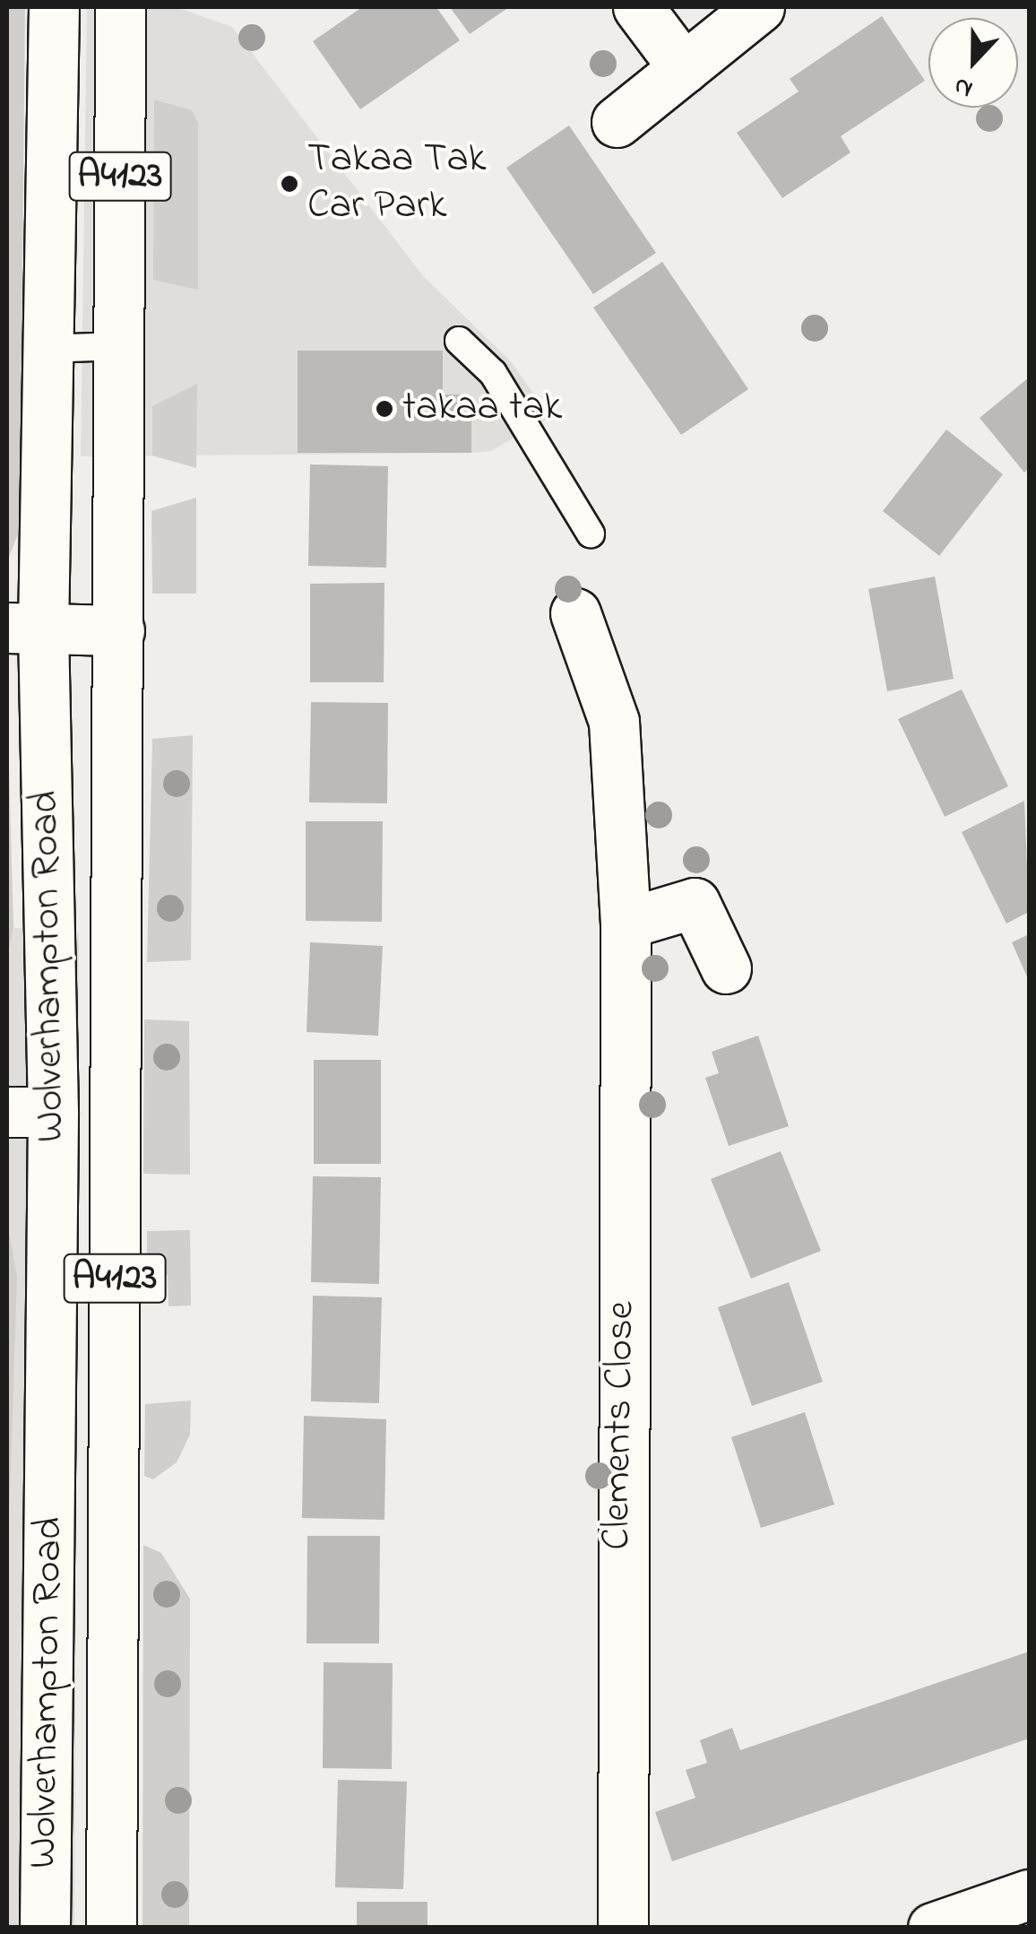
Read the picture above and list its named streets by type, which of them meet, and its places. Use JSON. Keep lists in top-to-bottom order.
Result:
{
  "streets": {
    "main road": ["A4123", "Wolverhampton Road", "Clements Close"]
  },
  "places": ["Takaa Tak Car Park", "takaa tak"],
  "north": "bottom"
}
